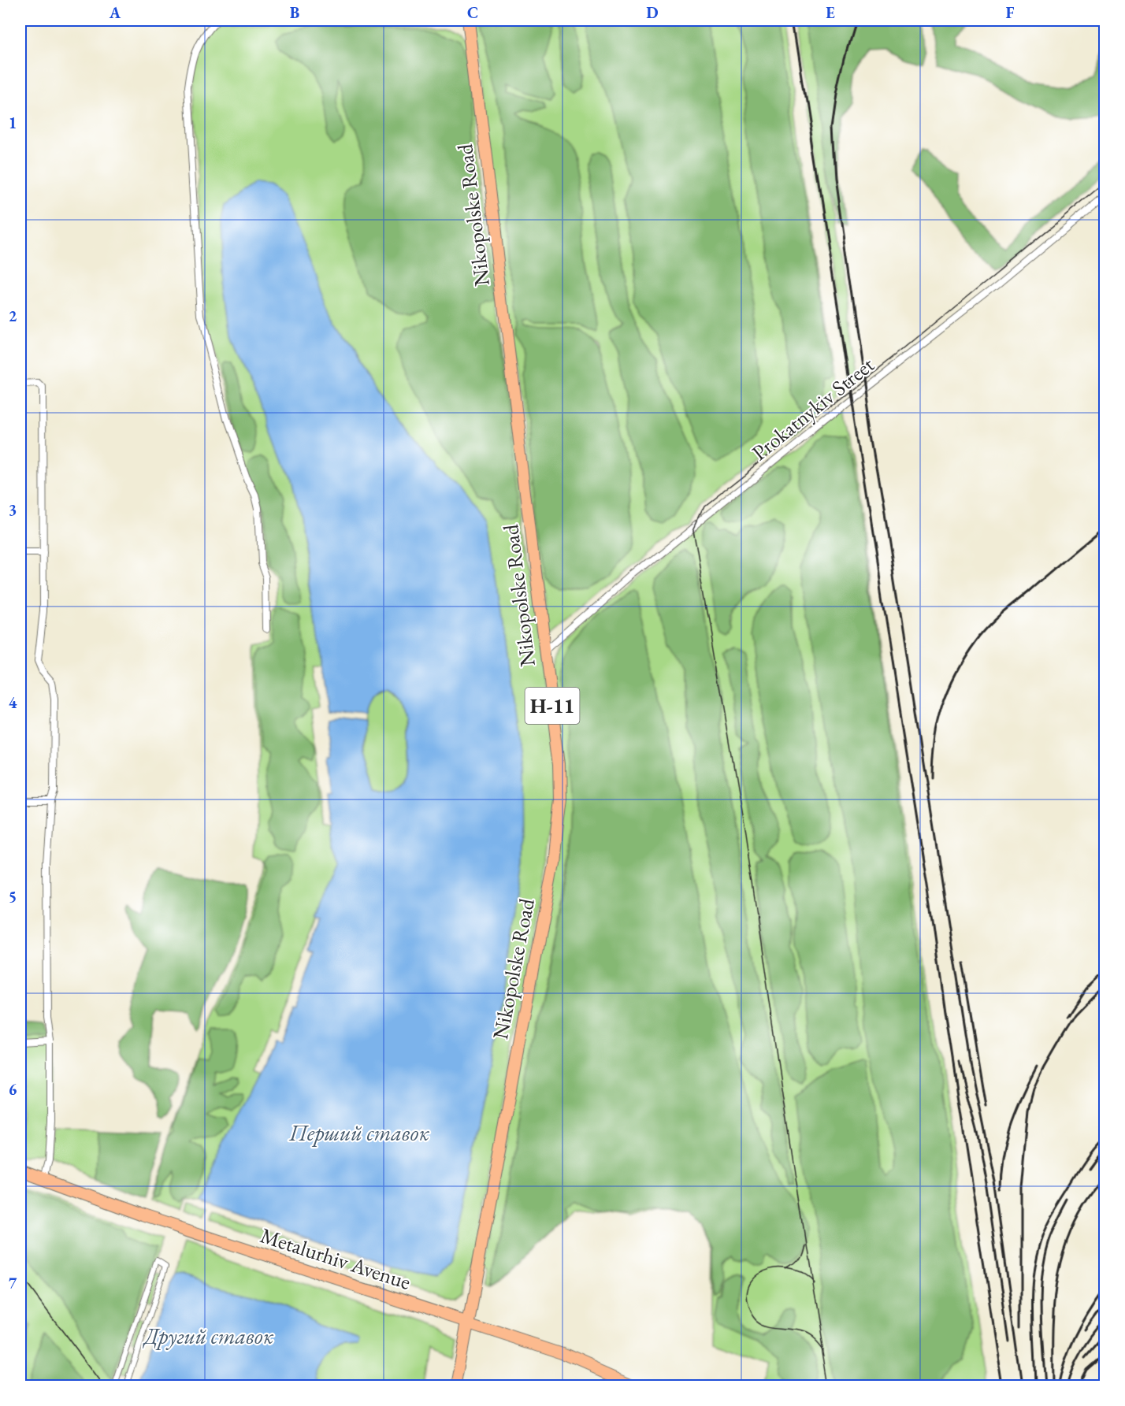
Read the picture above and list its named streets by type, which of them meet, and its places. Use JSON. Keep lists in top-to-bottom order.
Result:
{
  "streets": {
    "main road": ["Nikopolske Road", "Н-11", "Metalurhiv Avenue"],
    "street": ["Prokatnykiv Street"]
  },
  "crossings": [
    ["Nikopolske Road", "Prokatnykiv Street"],
    ["Nikopolske Road", "Metalurhiv Avenue"]
  ],
  "water": ["Перший ставок", "Другий ставок"],
  "grid": {
    "columns": [
      "A",
      "B",
      "C",
      "D",
      "E",
      "F"
    ],
    "rows": [
      "1",
      "2",
      "3",
      "4",
      "5",
      "6",
      "7"
    ]
  }
}
